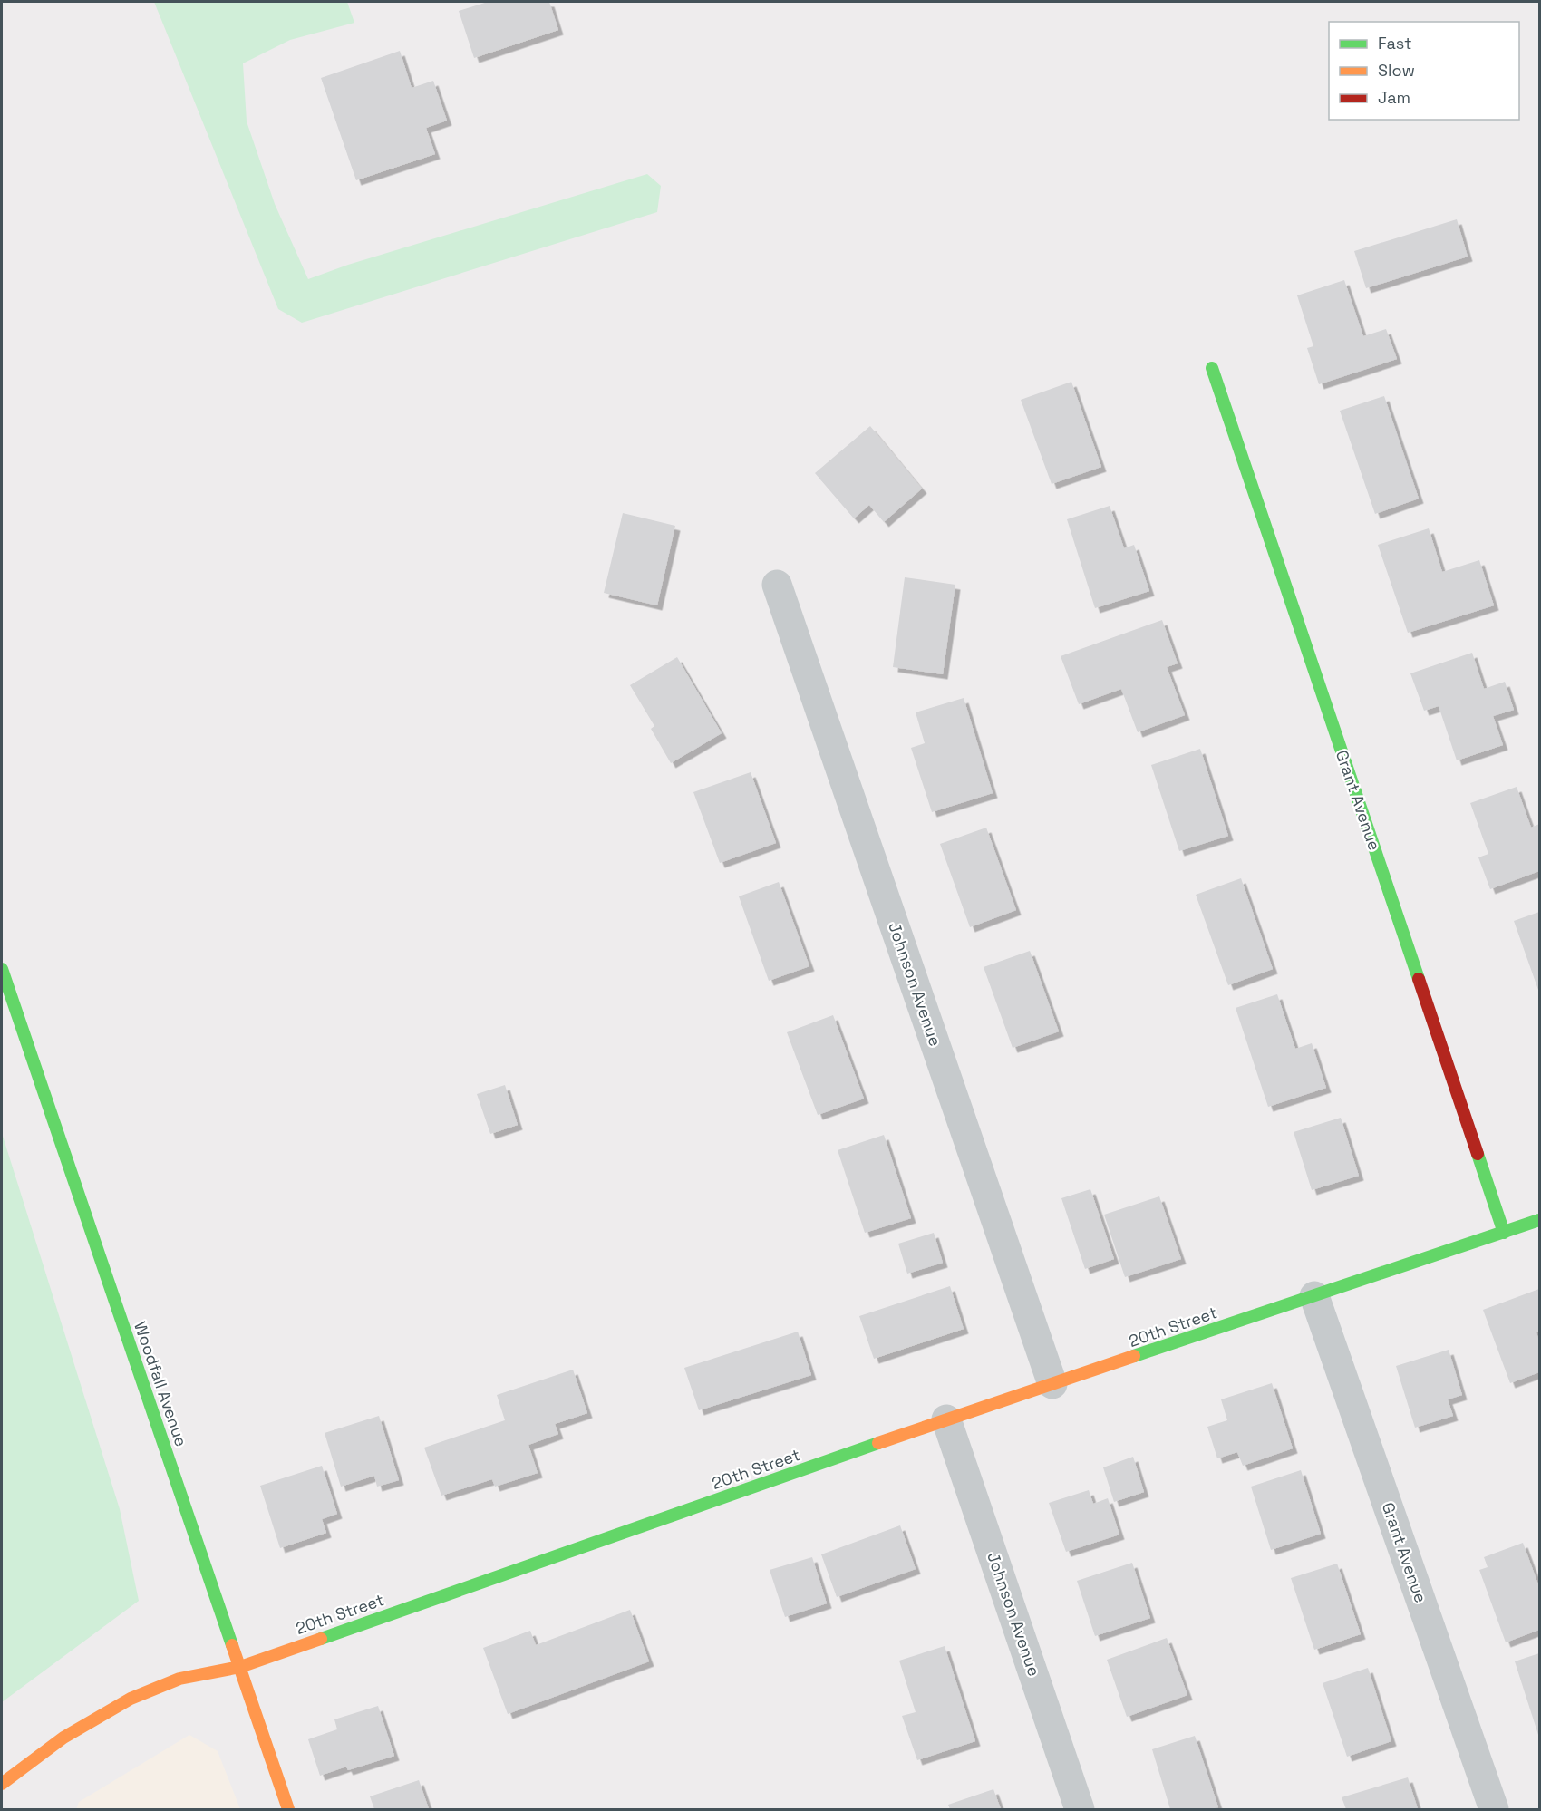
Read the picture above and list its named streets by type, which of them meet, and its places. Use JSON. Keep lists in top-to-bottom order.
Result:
{
  "streets": {
    "street": [
      "Grant Avenue",
      "Johnson Avenue",
      "20th Street",
      "Woodfall Avenue"
    ]
  },
  "crossings": [
    ["Grant Avenue", "20th Street"],
    ["Johnson Avenue", "20th Street"],
    ["20th Street", "Woodfall Avenue"]
  ],
  "legend": ["Fast", "Slow", "Jam"]
}
